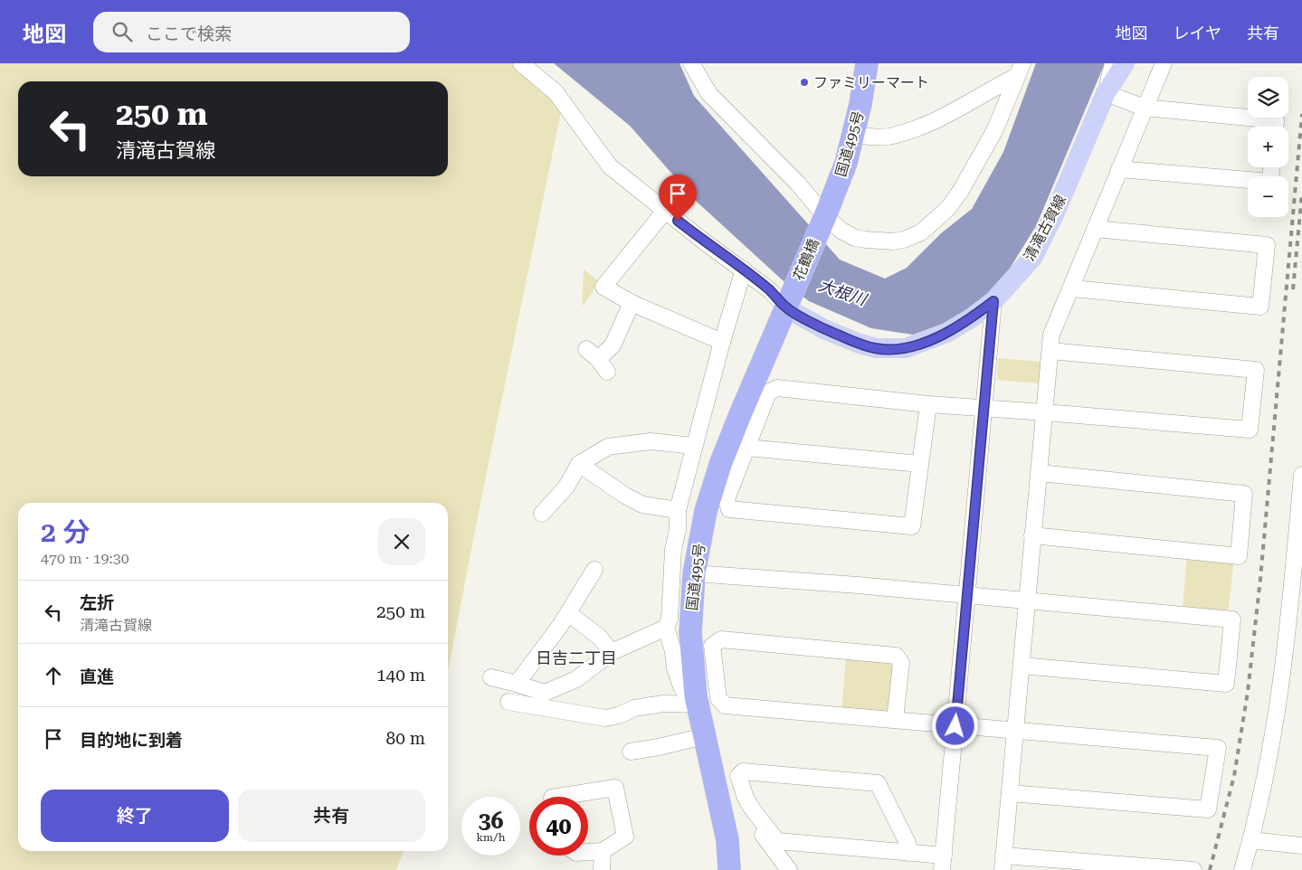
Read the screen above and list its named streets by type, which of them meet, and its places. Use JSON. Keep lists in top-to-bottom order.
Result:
{
  "streets": {
    "highway": ["国道495号", "花鶴橋"],
    "main road": ["清滝古賀線"]
  },
  "crossings": [
    ["国道495号", "清滝古賀線"],
    ["国道495号", "花鶴橋"],
    ["清滝古賀線", "花鶴橋"]
  ],
  "districts": ["日吉二丁目"],
  "water": ["大根川"],
  "places": ["ファミリーマート"],
  "page": {
    "header": "地図",
    "search": "ここで検索",
    "nav": ["地図", "レイヤ", "共有"],
    "map_buttons": ["+", "−"],
    "turn": ["250 m", "清滝古賀線"],
    "heading": ["2 分", "470 m · 19:30"],
    "list": [
      {
        "name": "左折",
        "note": "清滝古賀線",
        "value": "250 m"
      },
      {
        "name": "直進",
        "value": "140 m"
      },
      {
        "name": "目的地に到着",
        "value": "80 m"
      }
    ],
    "buttons": ["終了", "共有"],
    "speed": "36 km/h",
    "limit": "40"
  }
}
